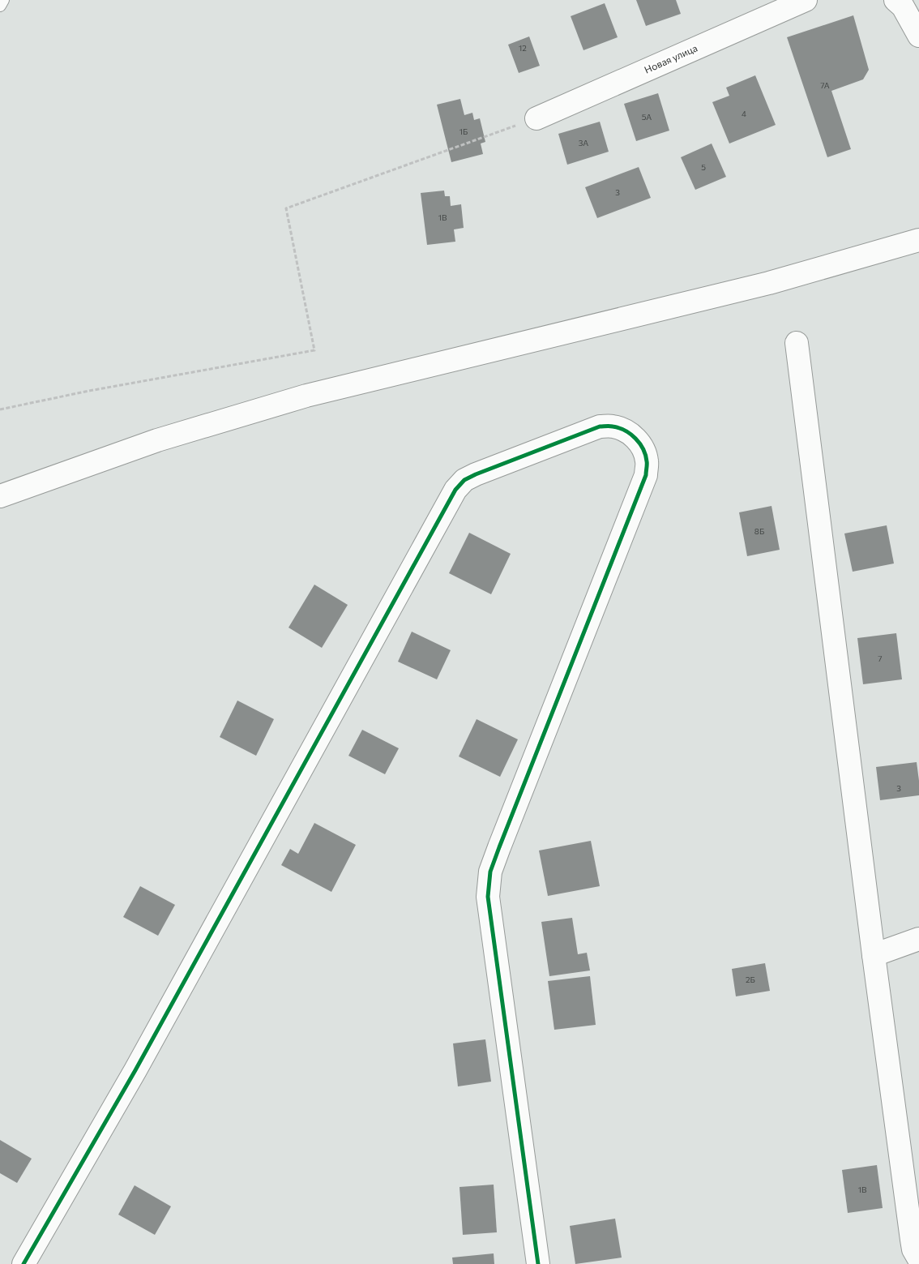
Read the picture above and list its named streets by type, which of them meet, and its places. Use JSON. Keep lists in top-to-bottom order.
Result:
{
  "streets": {
    "street": ["Новая улица"]
  },
  "house_numbers": [
    "12",
    "7А",
    "4",
    "5А",
    "1Б",
    "3А",
    "5",
    "3",
    "1В",
    "8Б",
    "7",
    "3",
    "2Б",
    "1В"
  ]
}
